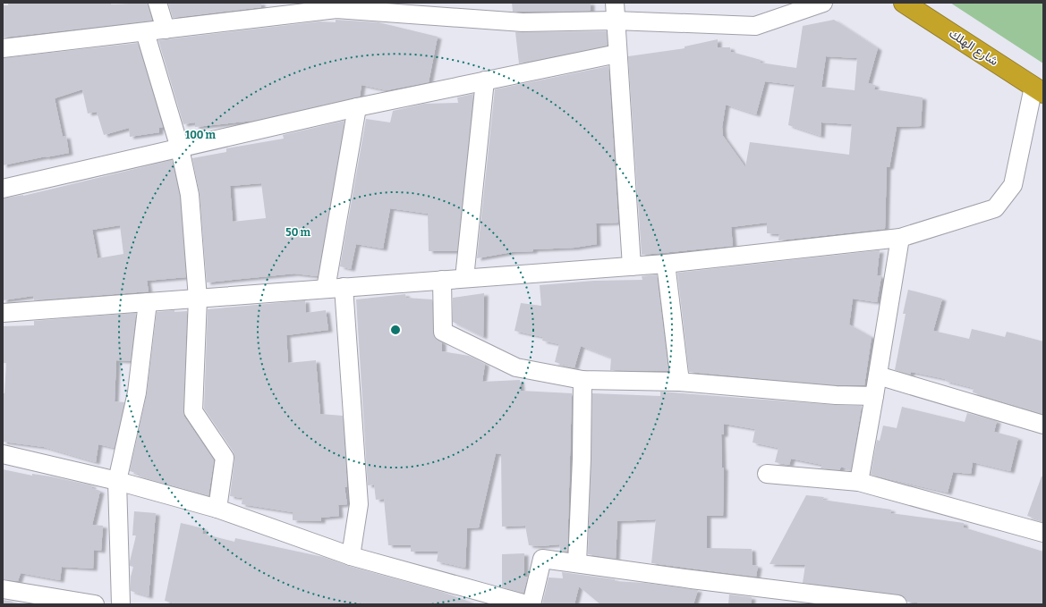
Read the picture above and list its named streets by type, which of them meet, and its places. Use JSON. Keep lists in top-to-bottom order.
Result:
{
  "streets": {
    "highway": ["شارع الهلك"]
  },
  "rings": ["100 m", "50 m"]
}
